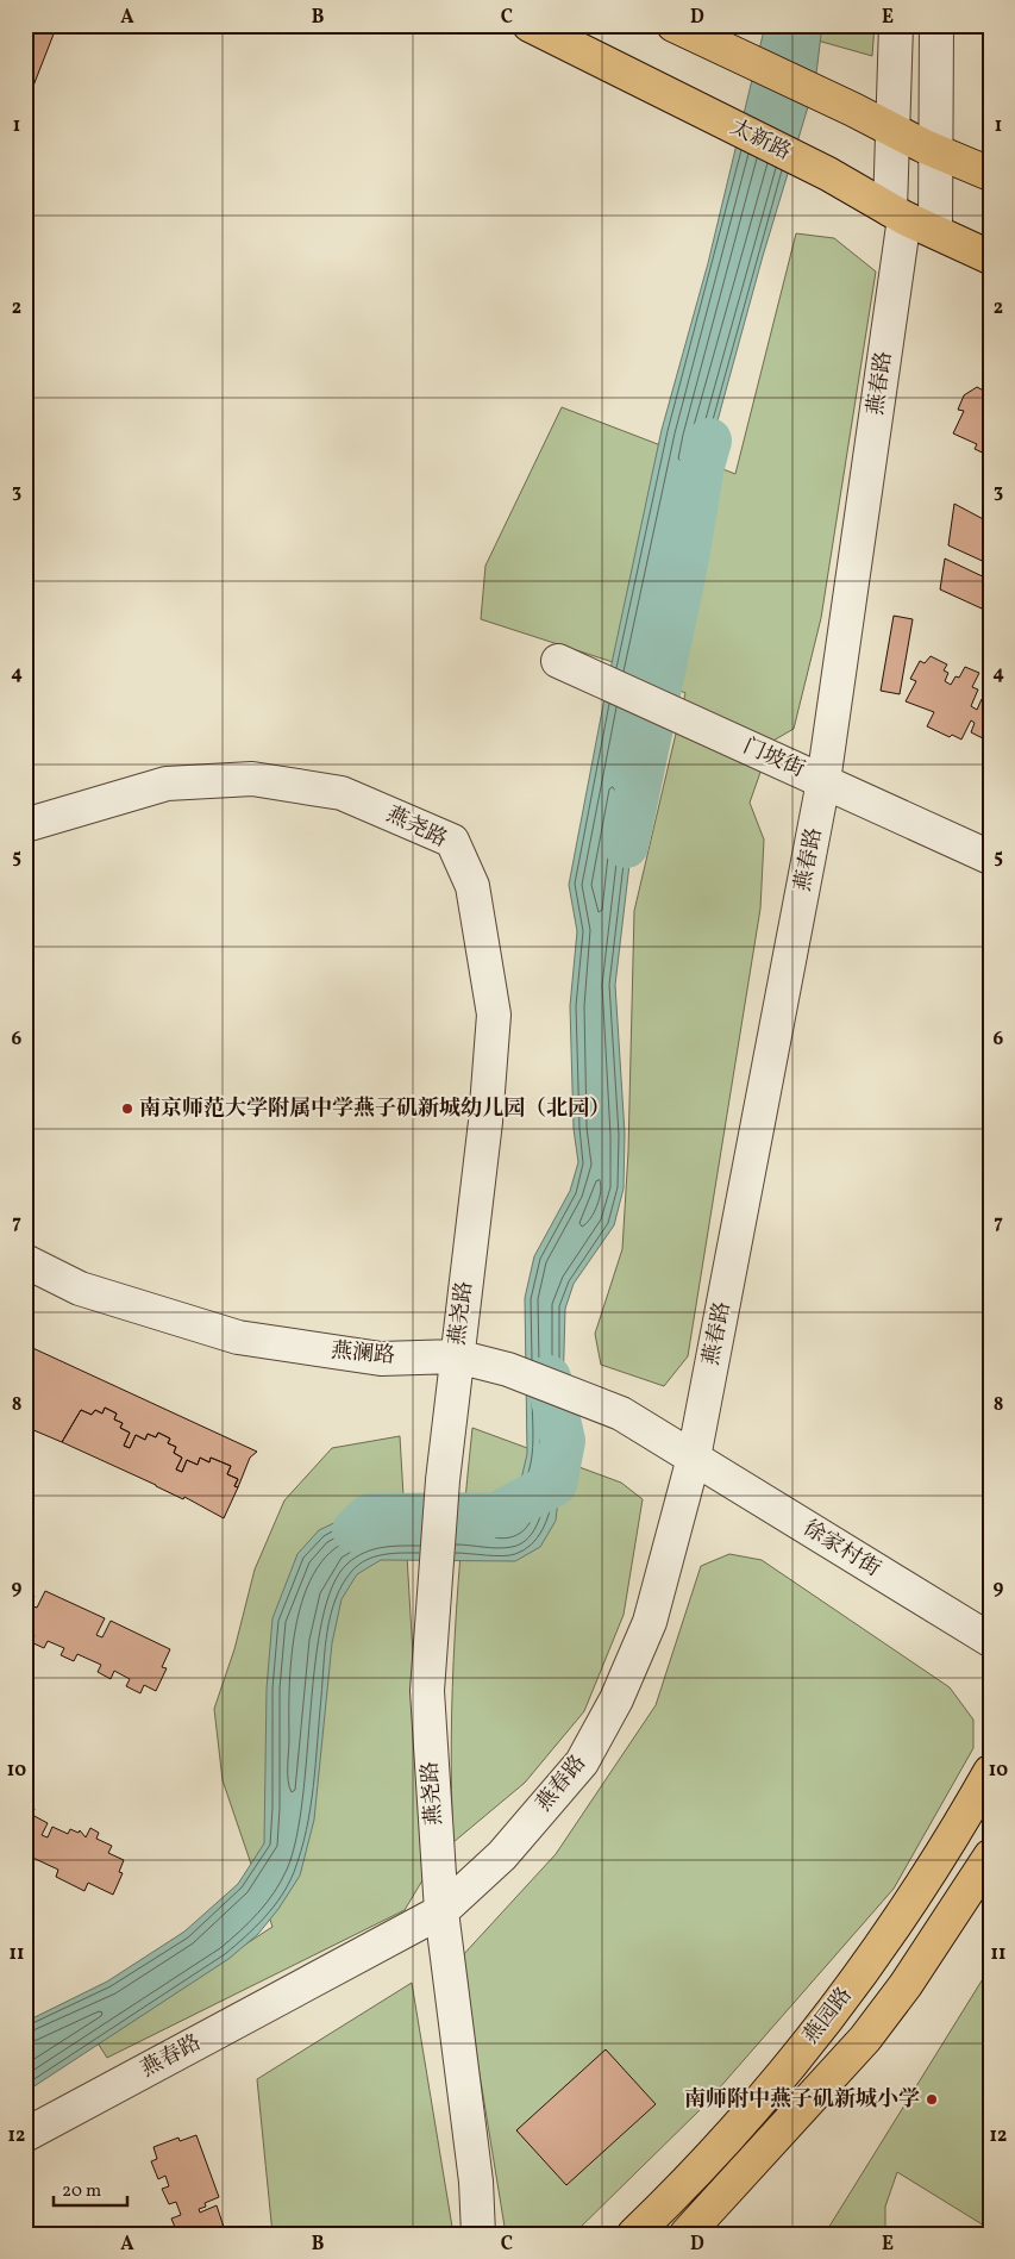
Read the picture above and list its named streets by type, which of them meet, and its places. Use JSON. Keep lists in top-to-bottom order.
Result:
{
  "streets": {
    "main road": ["太新路", "燕园路"],
    "street": [
      "燕春路",
      "门坡街",
      "燕尧路",
      "燕澜路",
      "徐家村街"
    ]
  },
  "crossings": [
    ["太新路", "燕春路"],
    ["燕春路", "门坡街"],
    ["燕春路", "燕尧路"],
    ["燕春路", "燕澜路"],
    ["燕春路", "徐家村街"],
    ["燕尧路", "燕澜路"],
    ["燕澜路", "徐家村街"]
  ],
  "places": ["南京师范大学附属中学燕子矶新城幼儿园（北园）", "南师附中燕子矶新城小学"],
  "scale_bar": "20 m",
  "grid": {
    "columns": [
      "A",
      "B",
      "C",
      "D",
      "E"
    ],
    "rows": [
      "1",
      "2",
      "3",
      "4",
      "5",
      "6",
      "7",
      "8",
      "9",
      "10",
      "11",
      "12"
    ]
  }
}
